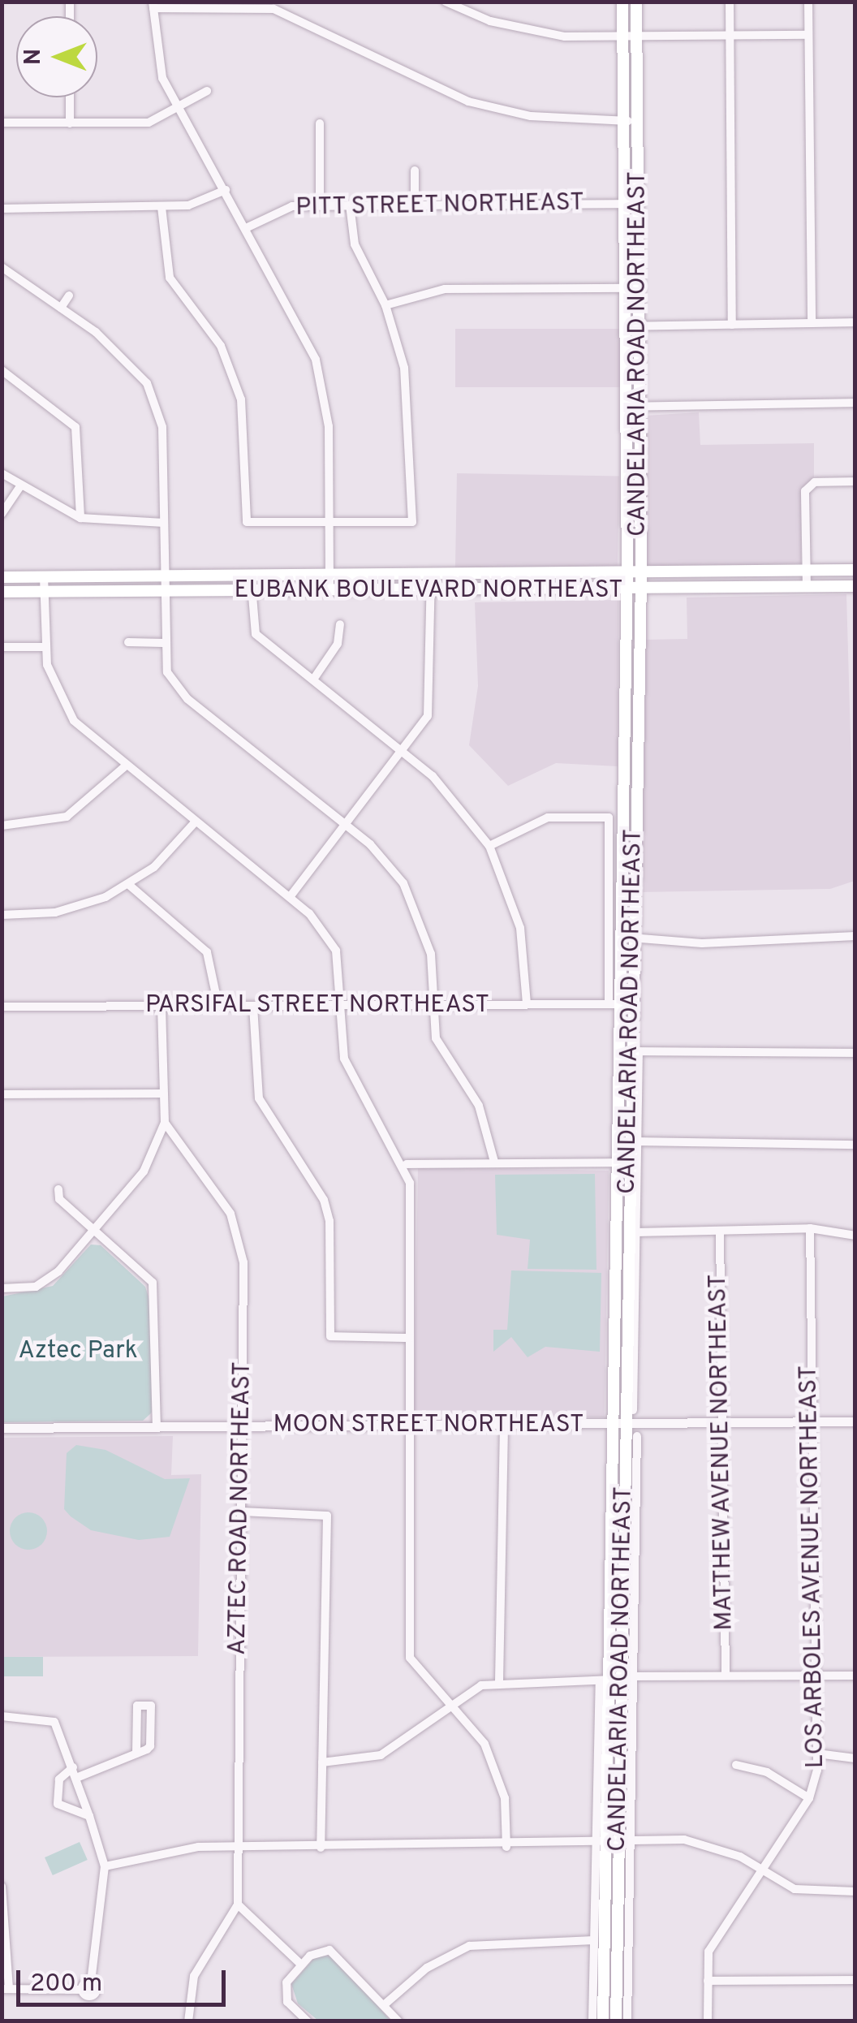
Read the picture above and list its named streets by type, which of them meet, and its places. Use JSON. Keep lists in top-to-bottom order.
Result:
{
  "streets": {
    "main road": ["CANDELARIA ROAD NORTHEAST", "EUBANK BOULEVARD NORTHEAST"],
    "street": [
      "PITT STREET NORTHEAST",
      "PARSIFAL STREET NORTHEAST",
      "MOON STREET NORTHEAST",
      "MATTHEW AVENUE NORTHEAST",
      "AZTEC ROAD NORTHEAST",
      "LOS ARBOLES AVENUE NORTHEAST"
    ]
  },
  "crossings": [
    ["PITT STREET NORTHEAST", "CANDELARIA ROAD NORTHEAST"],
    ["CANDELARIA ROAD NORTHEAST", "EUBANK BOULEVARD NORTHEAST"],
    ["CANDELARIA ROAD NORTHEAST", "PARSIFAL STREET NORTHEAST"],
    ["CANDELARIA ROAD NORTHEAST", "MOON STREET NORTHEAST"],
    ["PARSIFAL STREET NORTHEAST", "AZTEC ROAD NORTHEAST"],
    ["MOON STREET NORTHEAST", "MATTHEW AVENUE NORTHEAST"],
    ["MOON STREET NORTHEAST", "AZTEC ROAD NORTHEAST"],
    ["MOON STREET NORTHEAST", "LOS ARBOLES AVENUE NORTHEAST"]
  ],
  "parks": ["Aztec Park"],
  "scale_bar": "200 m",
  "north": "left"
}
